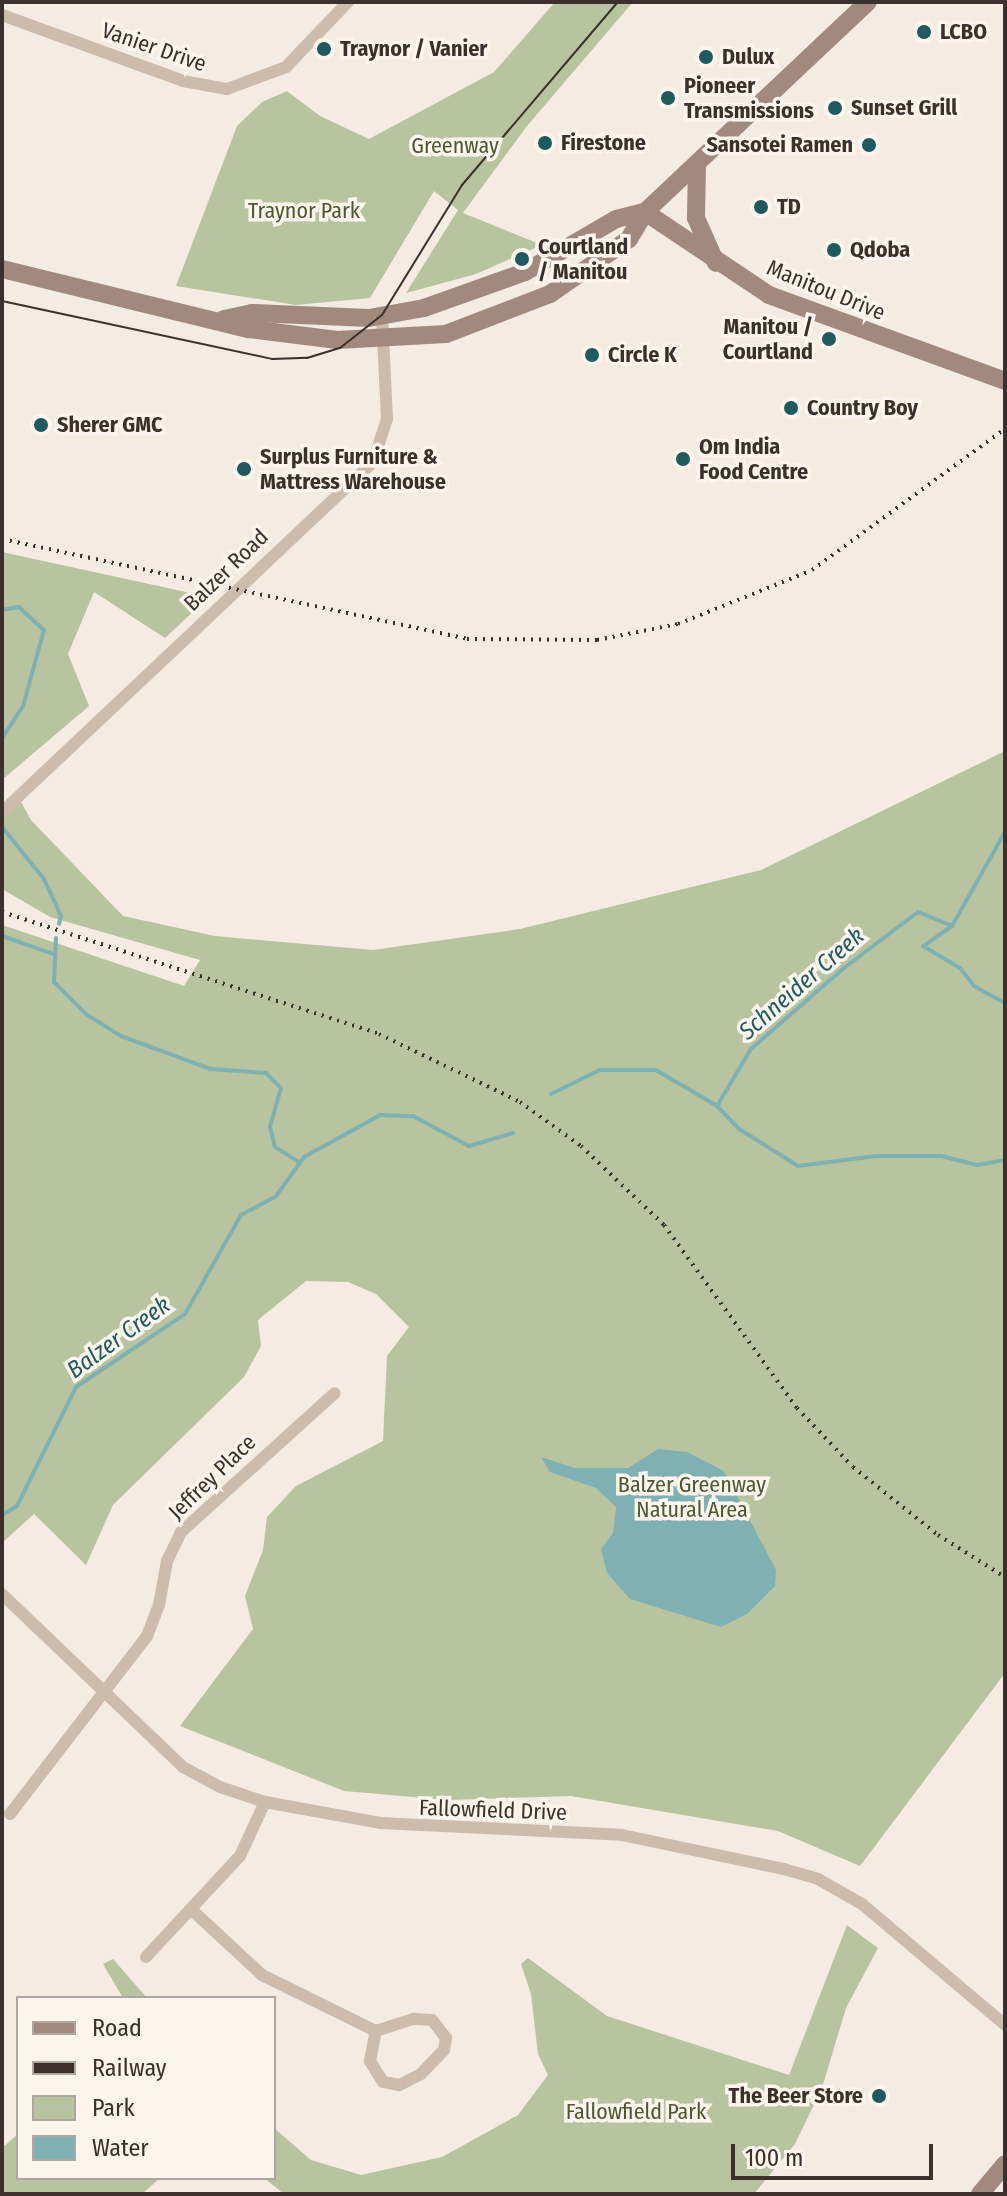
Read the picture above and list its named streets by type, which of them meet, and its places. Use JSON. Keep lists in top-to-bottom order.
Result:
{
  "streets": {
    "main road": ["Manitou Drive"],
    "street": [
      "Vanier Drive",
      "Balzer Road",
      "Jeffrey Place",
      "Fallowfield Drive"
    ]
  },
  "crossings": [
    ["Jeffrey Place", "Fallowfield Drive"]
  ],
  "water": ["Schneider Creek", "Balzer Creek"],
  "parks": [
    "Greenway",
    "Traynor Park",
    "Balzer Greenway Natural Area",
    "Fallowfield Park"
  ],
  "places": [
    "LCBO",
    "Traynor / Vanier",
    "Dulux",
    "Pioneer Transmissions",
    "Sunset Grill",
    "Firestone",
    "Sansotei Ramen",
    "TD",
    "Qdoba",
    "Courtland / Manitou",
    "Manitou / Courtland",
    "Circle K",
    "Country Boy",
    "Sherer GMC",
    "Om India Food Centre",
    "Surplus Furniture & Mattress Warehouse",
    "The Beer Store"
  ],
  "legend": [
    "Road",
    "Railway",
    "Park",
    "Water"
  ],
  "scale_bar": "100 m"
}
